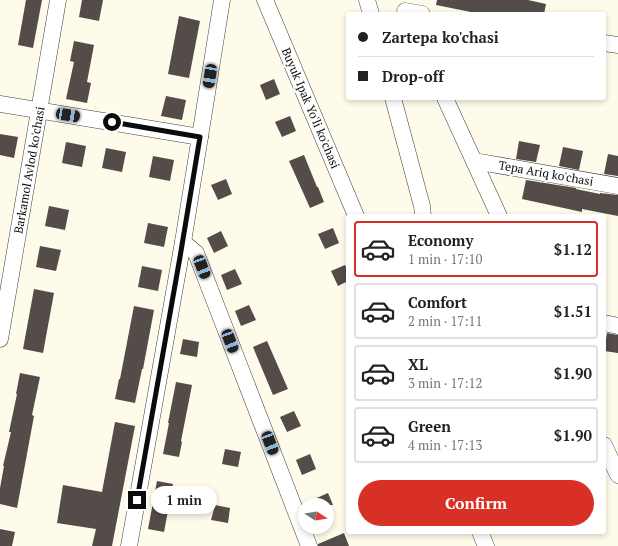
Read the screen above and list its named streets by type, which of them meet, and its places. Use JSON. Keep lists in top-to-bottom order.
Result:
{
  "streets": {
    "street": ["Buyuk Ipak Yo'li ko'chasi", "Barkamol Avlod ko'chasi", "Tepa Ariq ko'chasi"]
  },
  "north": "right",
  "page": {
    "banner": ["Zartepa ko'chasi", "Drop-off"],
    "list": [
      {
        "name": "Economy",
        "note": "1 min · 17:10",
        "value": "$1.12"
      },
      {
        "name": "Comfort",
        "note": "2 min · 17:11",
        "value": "$1.51"
      },
      {
        "name": "XL",
        "note": "3 min · 17:12",
        "value": "$1.90"
      },
      {
        "name": "Green",
        "note": "4 min · 17:13",
        "value": "$1.90"
      }
    ],
    "buttons": "Confirm",
    "bubble": "1 min"
  }
}
